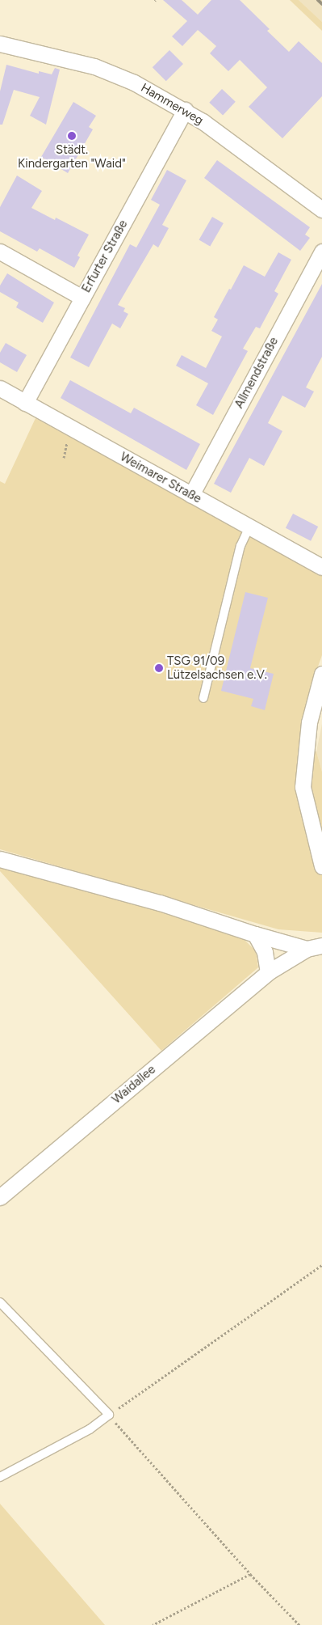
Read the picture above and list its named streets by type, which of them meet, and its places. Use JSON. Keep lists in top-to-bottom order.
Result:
{
  "streets": {
    "street": [
      "Hammerweg",
      "Erfurter Straße",
      "Allmendstraße",
      "Weimarer Straße",
      "Waidallee"
    ]
  },
  "crossings": [
    ["Hammerweg", "Erfurter Straße"],
    ["Erfurter Straße", "Weimarer Straße"],
    ["Allmendstraße", "Weimarer Straße"]
  ],
  "places": ["Städt. Kindergarten \"Waid\"", "TSG 91/09 Lützelsachsen e.V."]
}
